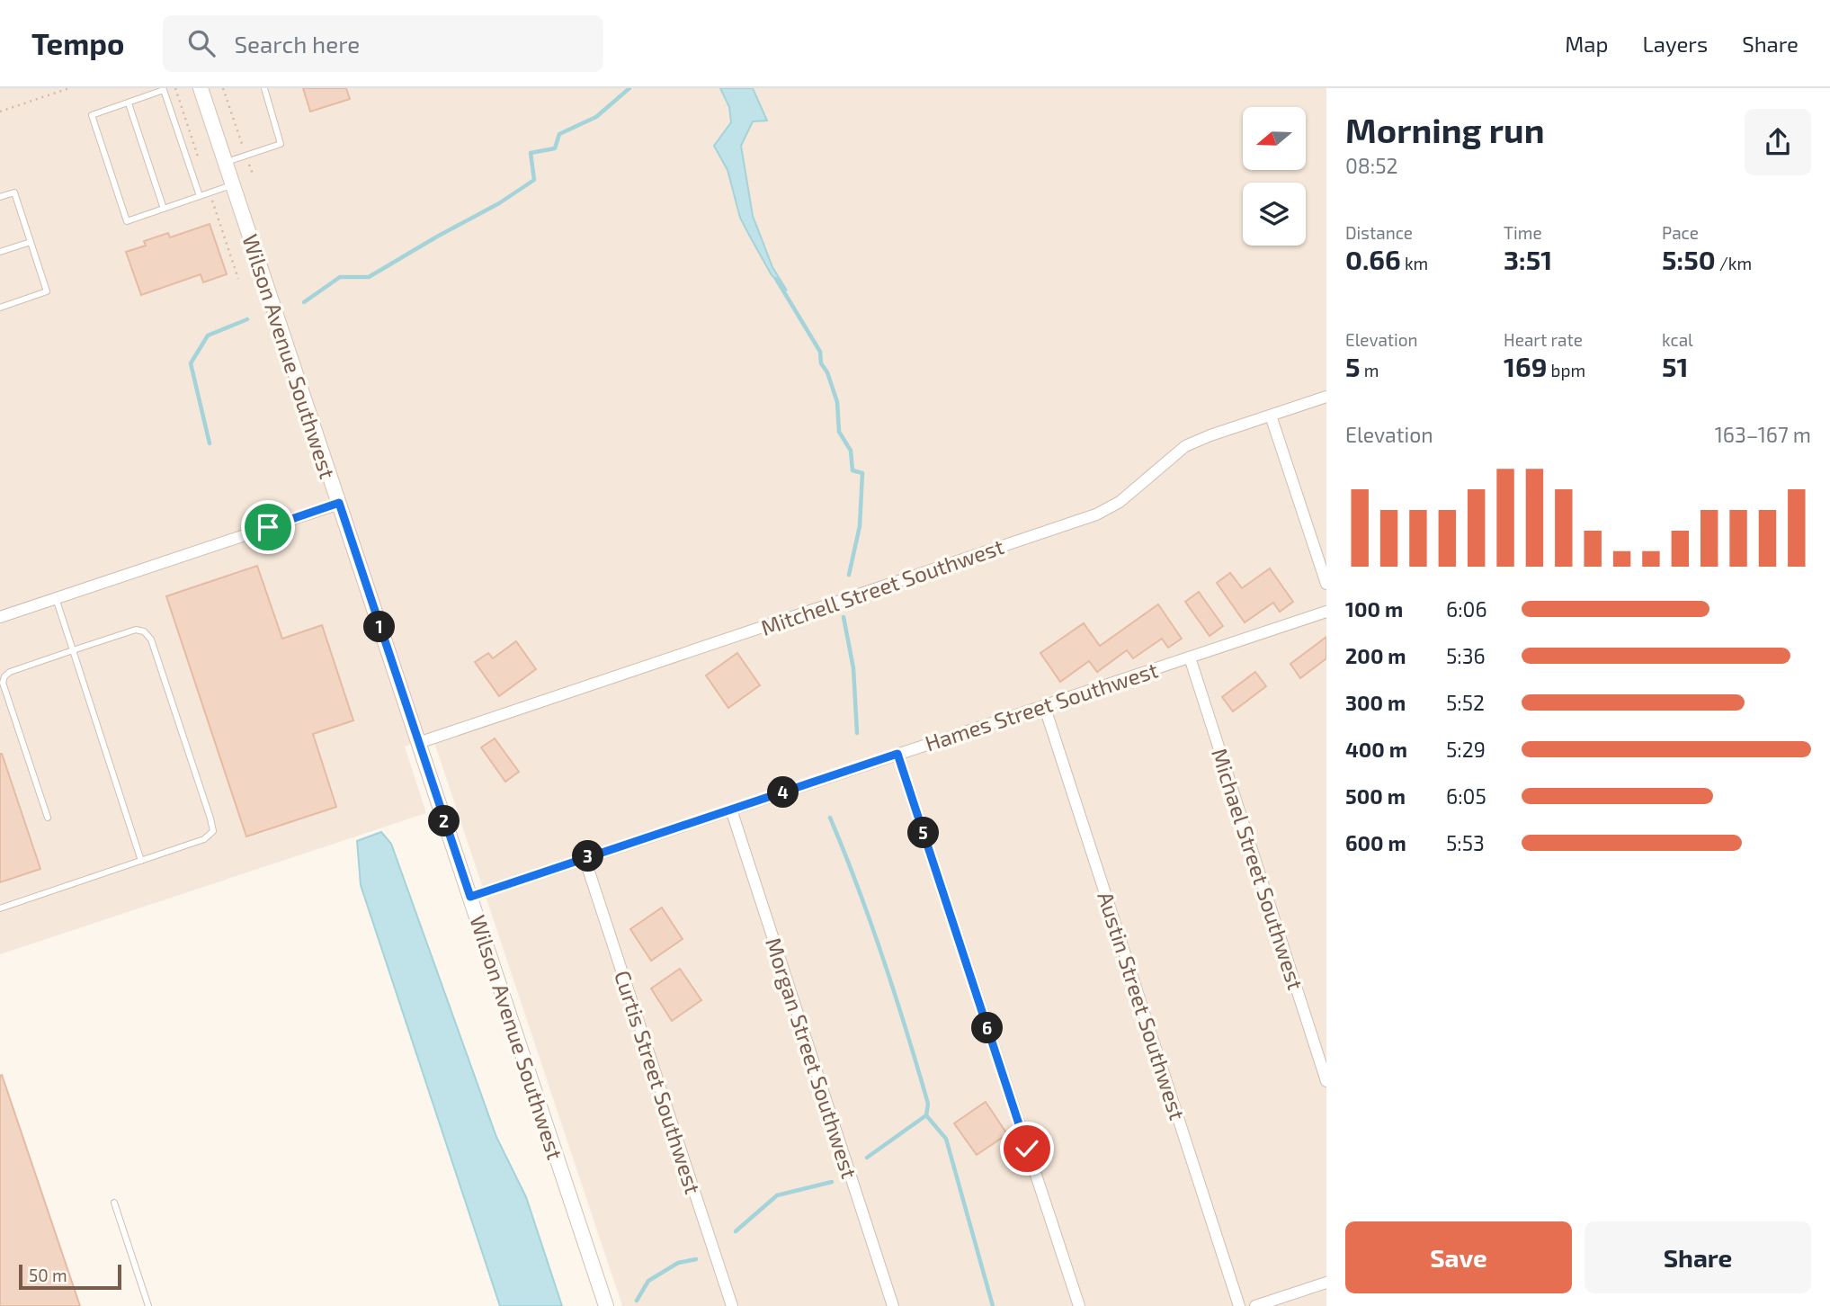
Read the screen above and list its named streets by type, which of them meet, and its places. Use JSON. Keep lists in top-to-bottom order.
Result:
{
  "streets": {
    "street": [
      "Wilson Avenue Southwest",
      "Mitchell Street Southwest",
      "Hames Street Southwest",
      "Michael Street Southwest",
      "Austin Street Southwest",
      "Morgan Street Southwest",
      "Curtis Street Southwest"
    ]
  },
  "crossings": [
    ["Wilson Avenue Southwest", "Mitchell Street Southwest"],
    ["Wilson Avenue Southwest", "Hames Street Southwest"],
    ["Hames Street Southwest", "Michael Street Southwest"],
    ["Hames Street Southwest", "Austin Street Southwest"],
    ["Hames Street Southwest", "Morgan Street Southwest"],
    ["Hames Street Southwest", "Curtis Street Southwest"]
  ],
  "scale_bar": "50 m",
  "north": "left",
  "page": {
    "header": "Tempo",
    "search": "Search here",
    "nav": ["Map", "Layers", "Share"],
    "heading": ["Morning run", "08:52"],
    "stats": [
      ["Distance", "0.66 km"],
      ["Time", "3:51"],
      ["Pace", "5:50 /km"],
      ["Elevation", "5 m"],
      ["Heart rate", "169 bpm"],
      ["kcal", "51"]
    ],
    "chart": ["Elevation", "163–167 m"],
    "list": [
      {
        "name": "100 m",
        "note": "6:06"
      },
      {
        "name": "200 m",
        "note": "5:36"
      },
      {
        "name": "300 m",
        "note": "5:52"
      },
      {
        "name": "400 m",
        "note": "5:29"
      },
      {
        "name": "500 m",
        "note": "6:05"
      },
      {
        "name": "600 m",
        "note": "5:53"
      }
    ],
    "pins": [
      "1",
      "4",
      "2",
      "5",
      "3",
      "6"
    ],
    "buttons": ["Save", "Share"],
    "scale": "50 m"
  }
}
